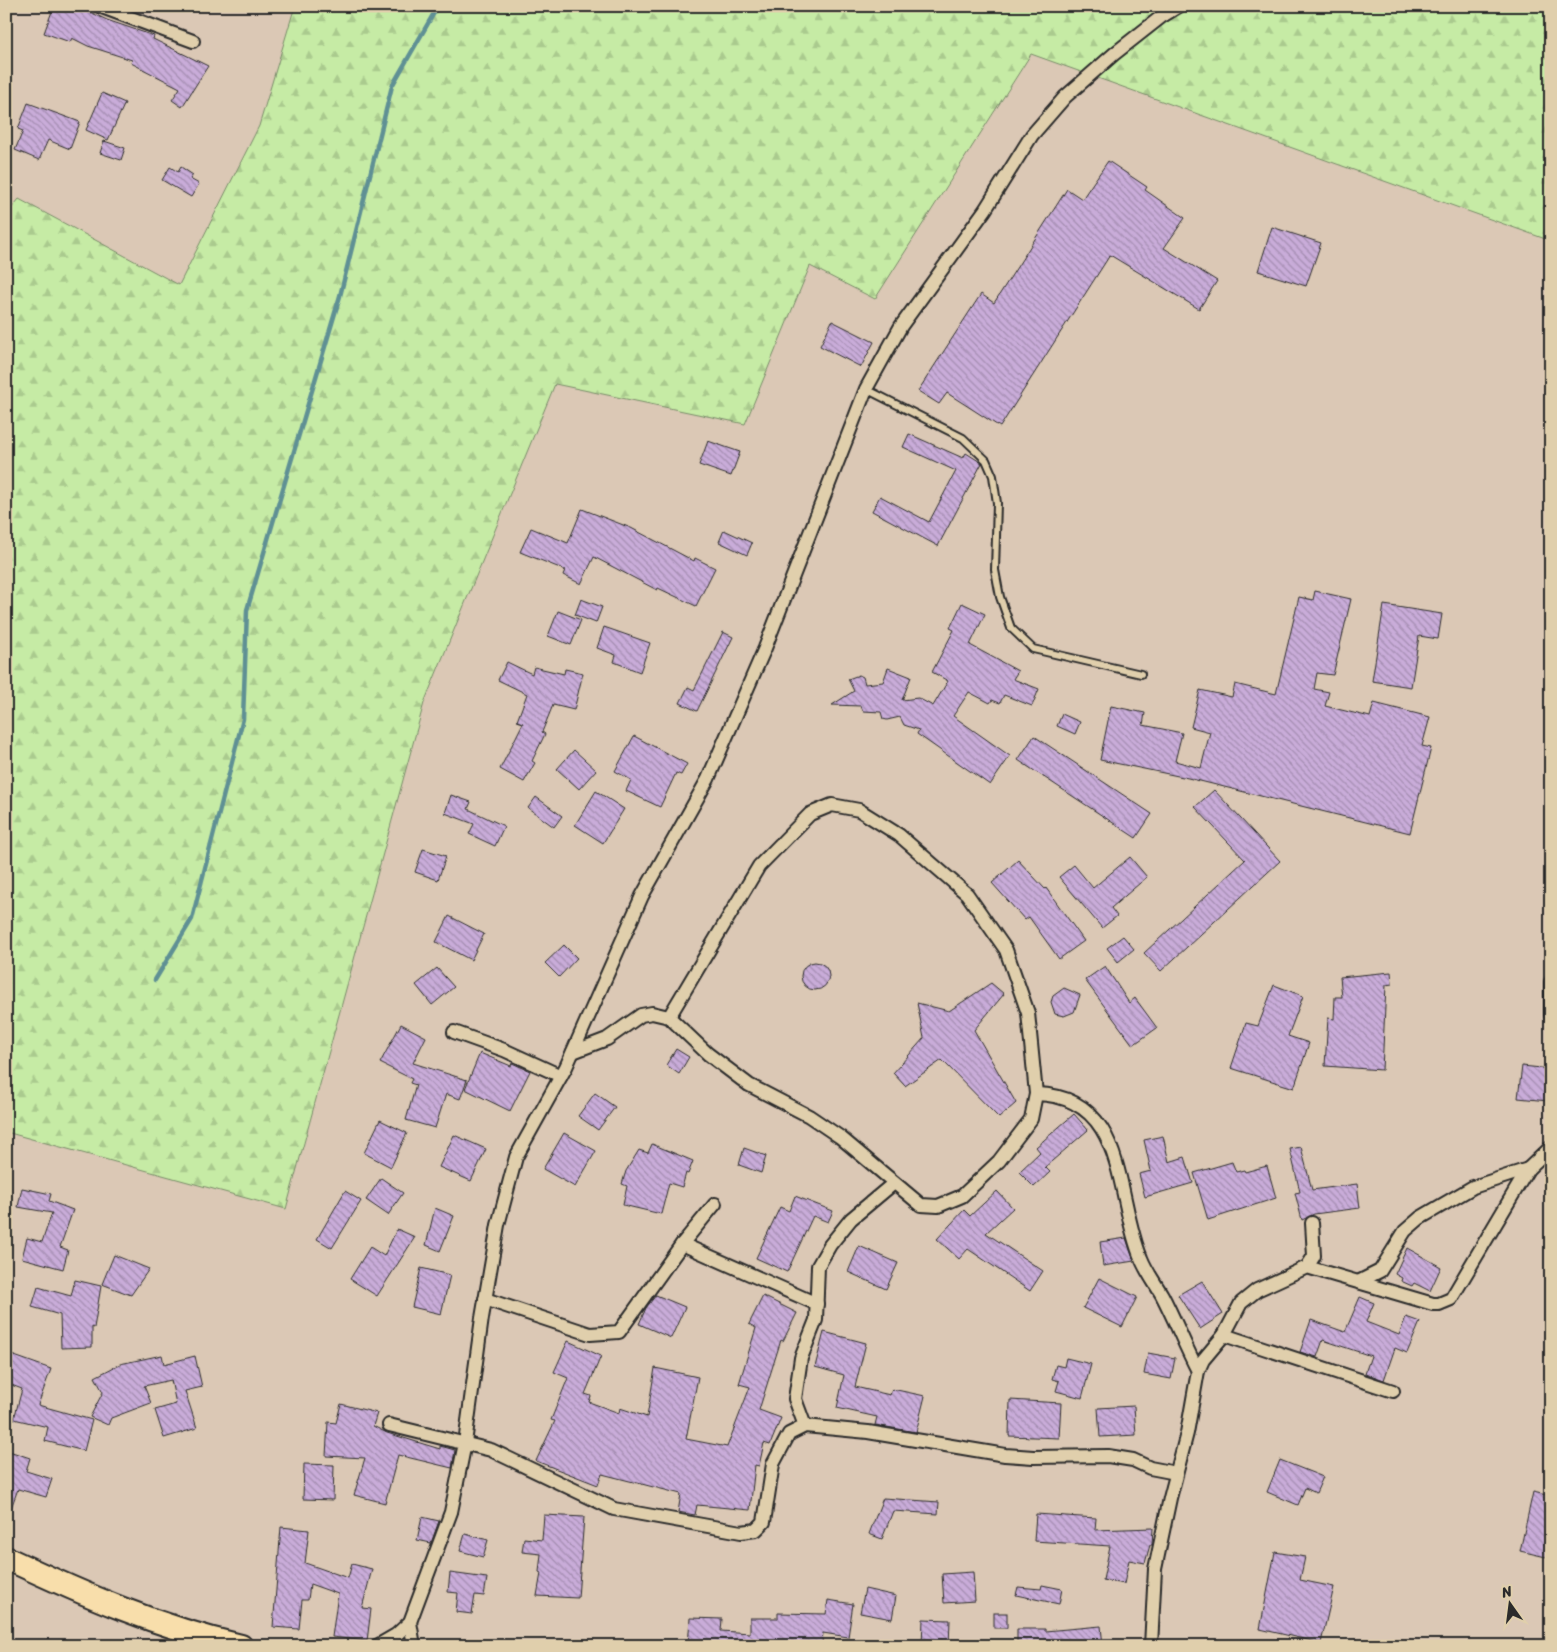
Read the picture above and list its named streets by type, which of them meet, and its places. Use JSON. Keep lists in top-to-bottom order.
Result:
{
  "north": "top"
}
